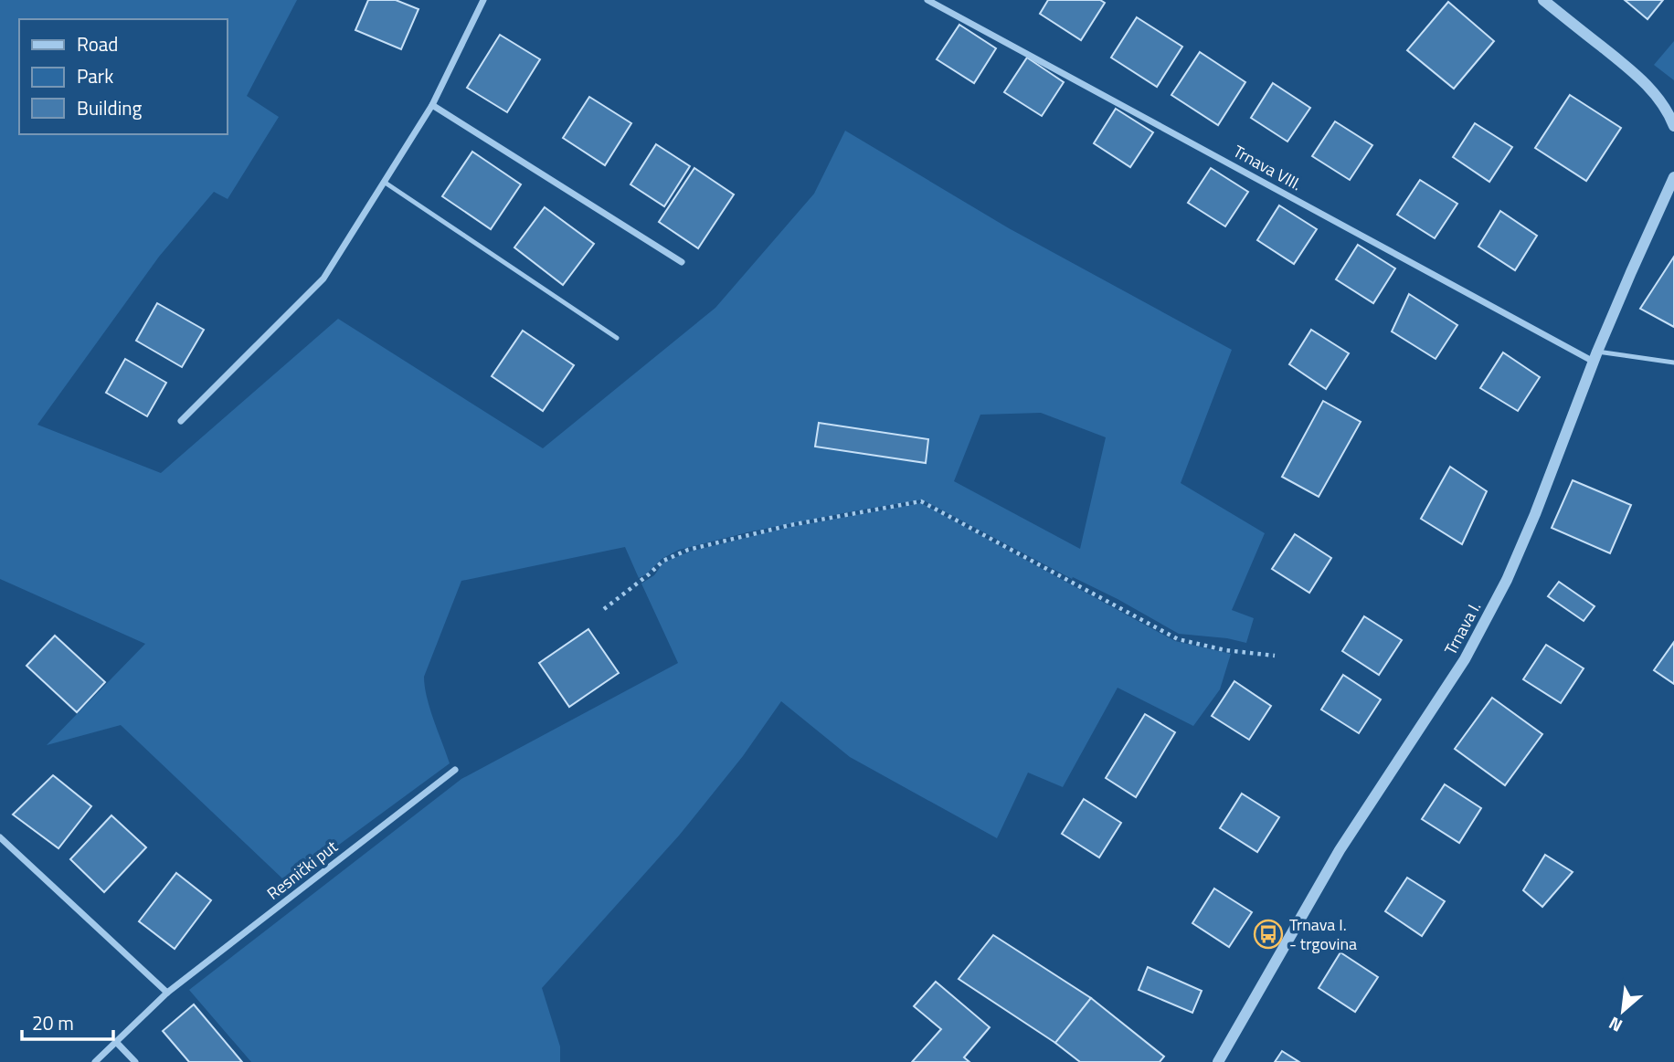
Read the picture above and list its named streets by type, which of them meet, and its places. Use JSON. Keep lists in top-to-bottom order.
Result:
{
  "streets": {
    "street": ["Trnava VIII.", "Trnava I.", "Resnički put"]
  },
  "crossings": [
    ["Trnava VIII.", "Trnava I."]
  ],
  "places": {
    "bus stop": ["Trnava I. - trgovina"]
  },
  "legend": ["Road", "Park", "Building"],
  "scale_bar": "20 m",
  "north": "bottom left"
}
